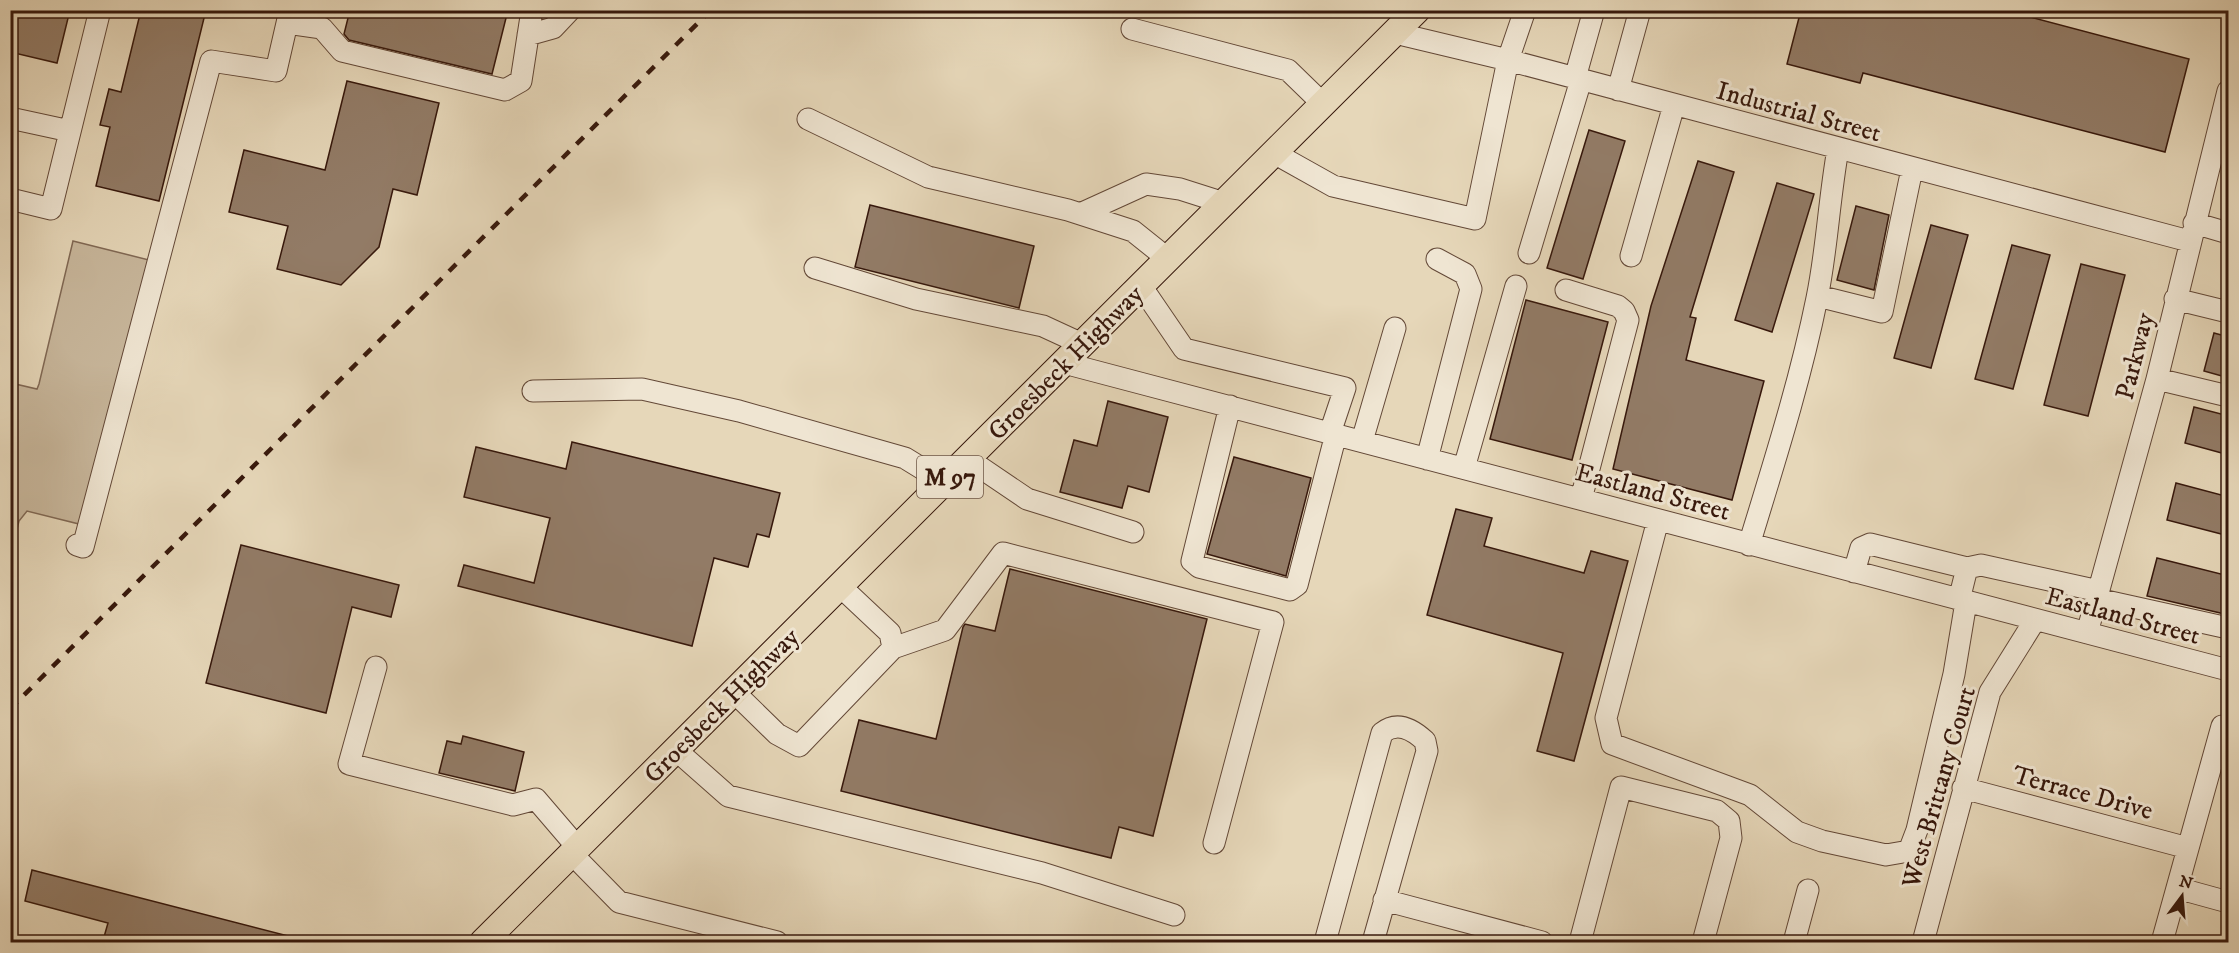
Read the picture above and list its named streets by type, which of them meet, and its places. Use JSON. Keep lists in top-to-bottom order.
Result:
{
  "streets": {
    "main road": ["Groesbeck Highway", "M 97"],
    "street": [
      "Industrial Street",
      "Parkway",
      "Eastland Street",
      "West Brittany Court",
      "Terrace Drive"
    ]
  },
  "crossings": [
    ["Industrial Street", "Parkway"],
    ["Industrial Street", "Groesbeck Highway"],
    ["Parkway", "Eastland Street"],
    ["Groesbeck Highway", "Eastland Street"],
    ["Eastland Street", "West Brittany Court"],
    ["West Brittany Court", "Terrace Drive"]
  ],
  "north": "top"
}
